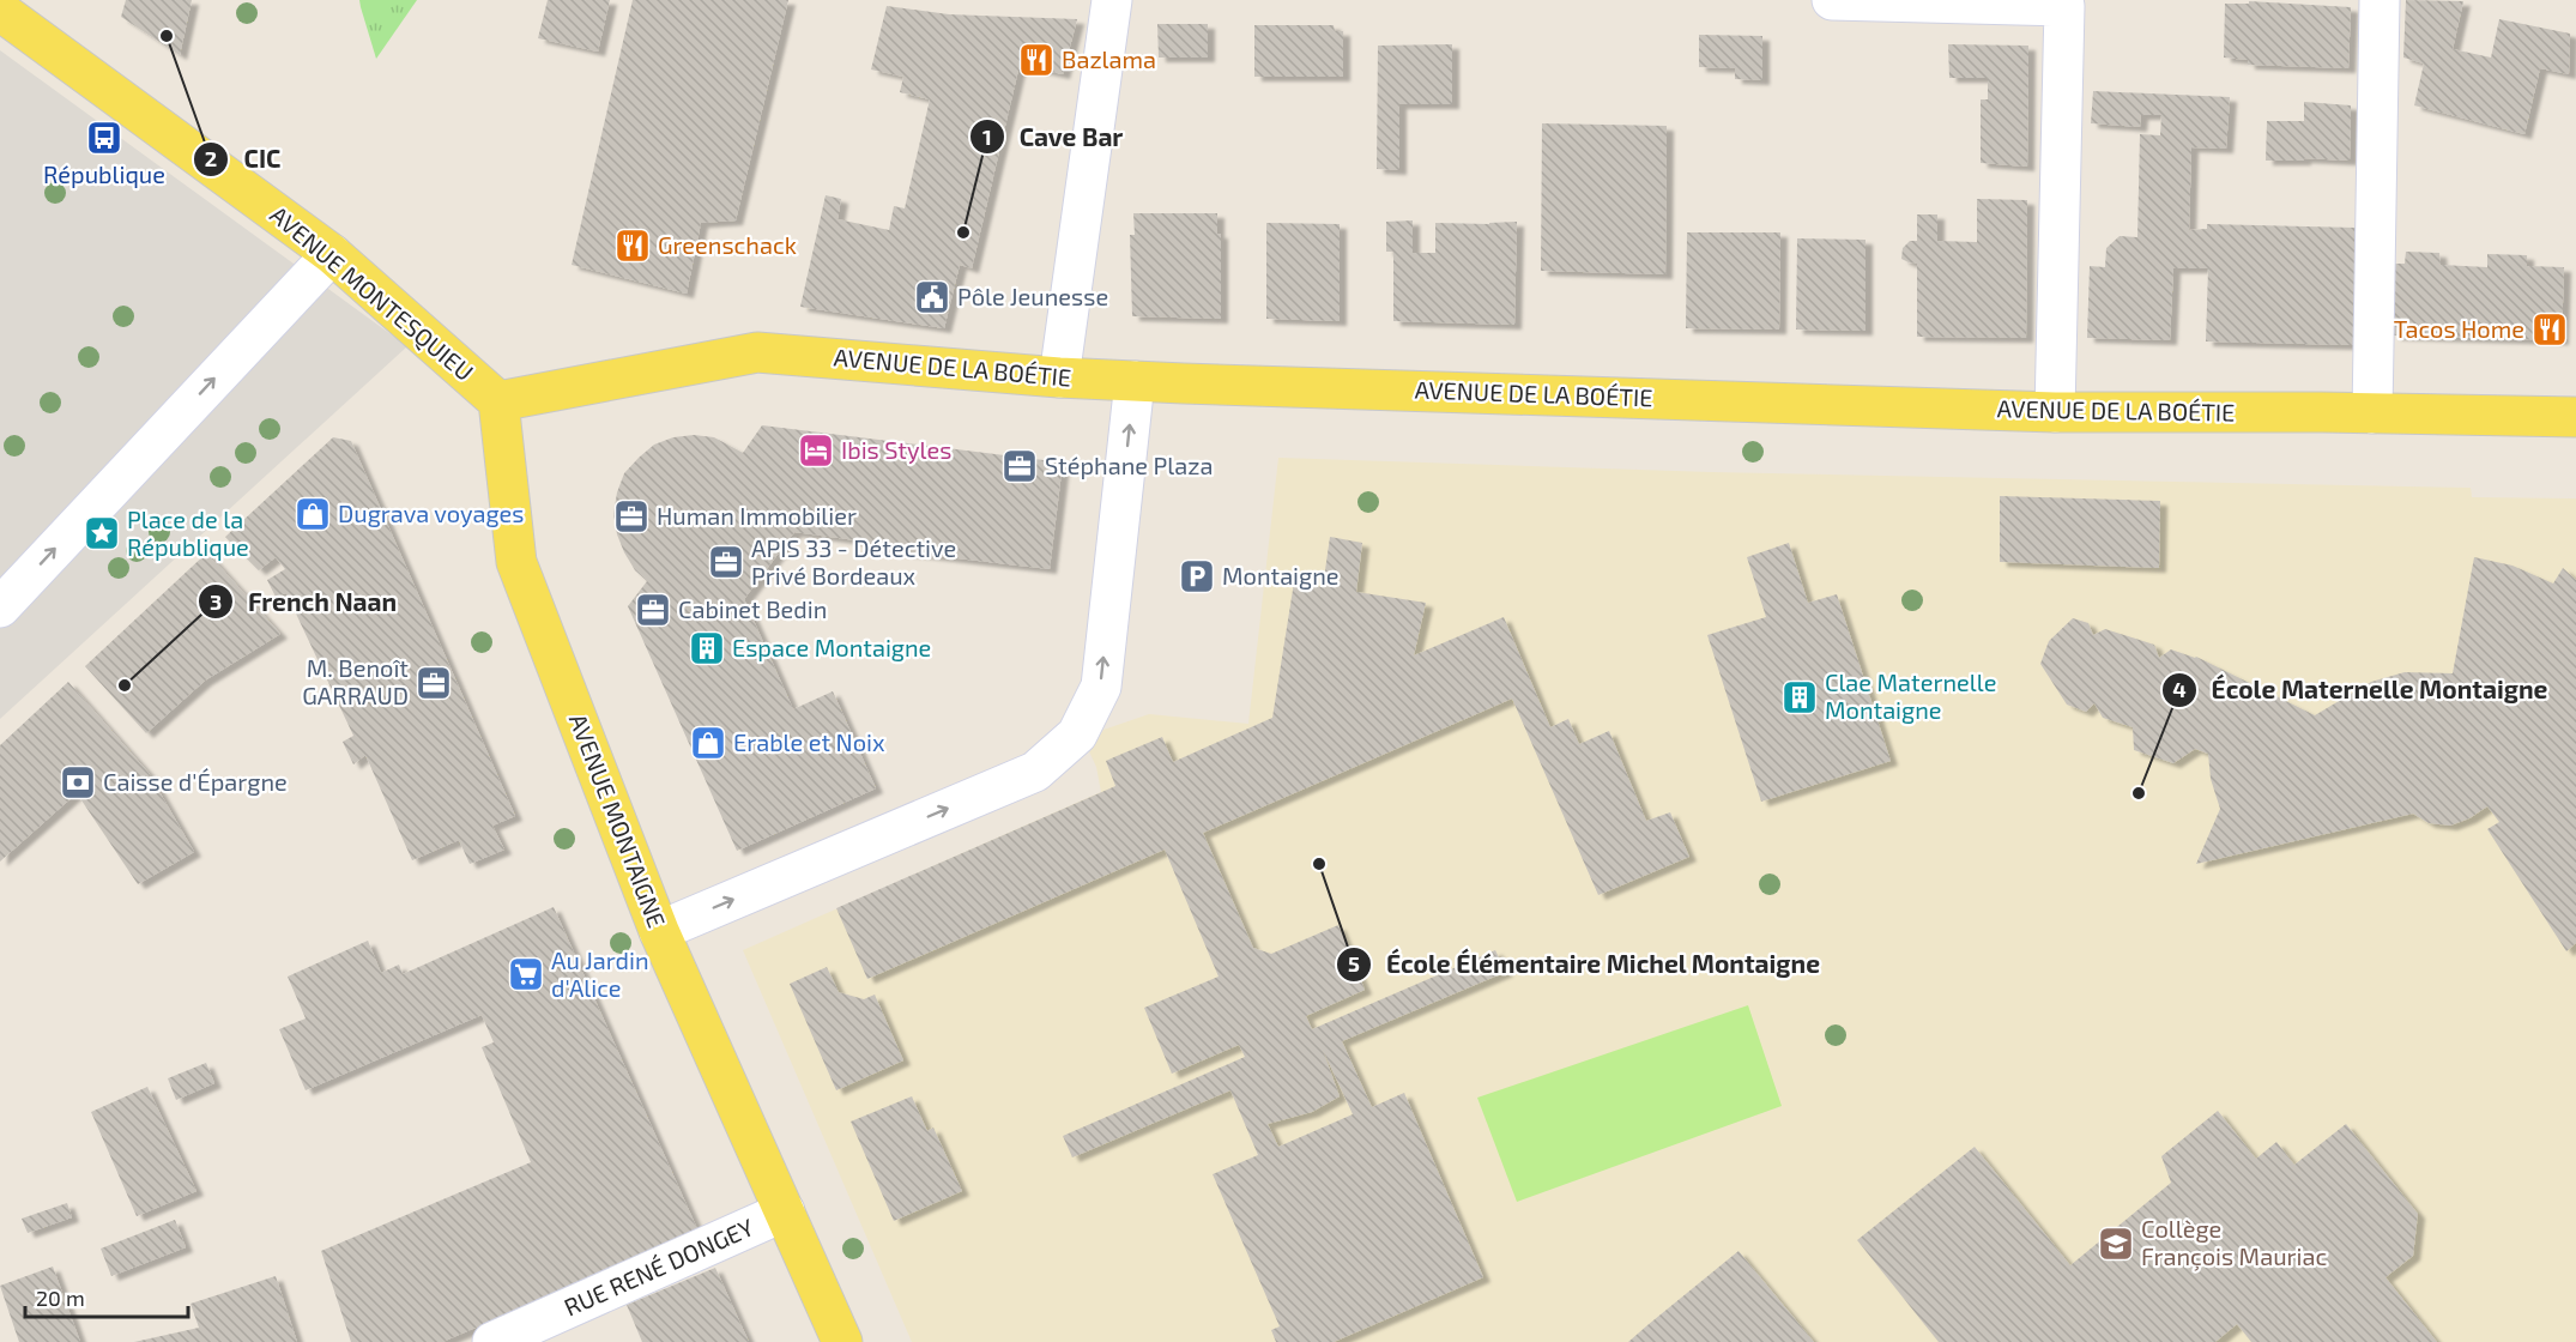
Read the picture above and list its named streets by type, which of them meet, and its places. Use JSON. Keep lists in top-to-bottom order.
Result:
{
  "streets": {
    "main road": ["AVENUE MONTESQUIEU", "AVENUE DE LA BOÉTIE", "AVENUE MONTAIGNE"],
    "street": ["RUE RENÉ DONGEY"]
  },
  "crossings": [
    ["AVENUE MONTESQUIEU", "AVENUE DE LA BOÉTIE"],
    ["AVENUE MONTESQUIEU", "AVENUE MONTAIGNE"],
    ["AVENUE DE LA BOÉTIE", "AVENUE MONTAIGNE"],
    ["AVENUE MONTAIGNE", "RUE RENÉ DONGEY"]
  ],
  "places": {
    "other": [
      "CIC",
      "Cave Bar",
      "French Naan",
      "École Maternelle Montaigne",
      "École Élémentaire Michel Montaigne"
    ],
    "restaurant": ["Bazlama", "Greenschack", "Tacos Home"],
    "bus stop": ["République"],
    "public building": ["Pôle Jeunesse"],
    "hotel": ["Ibis Styles"],
    "office": [
      "Stéphane Plaza",
      "Human Immobilier",
      "APIS 33 - Détective Privé Bordeaux",
      "Cabinet Bedin",
      "M. Benoît GARRAUD"
    ],
    "shop": ["Dugrava voyages", "Erable et Noix"],
    "place": ["Place de la République"],
    "parking": ["Montaigne"],
    "building": ["Espace Montaigne", "Clae Maternelle Montaigne"],
    "bank": ["Caisse d'Épargne"],
    "supermarket": ["Au Jardin d'Alice"],
    "school or university": ["Collège François Mauriac"]
  },
  "scale_bar": "20 m"
}
